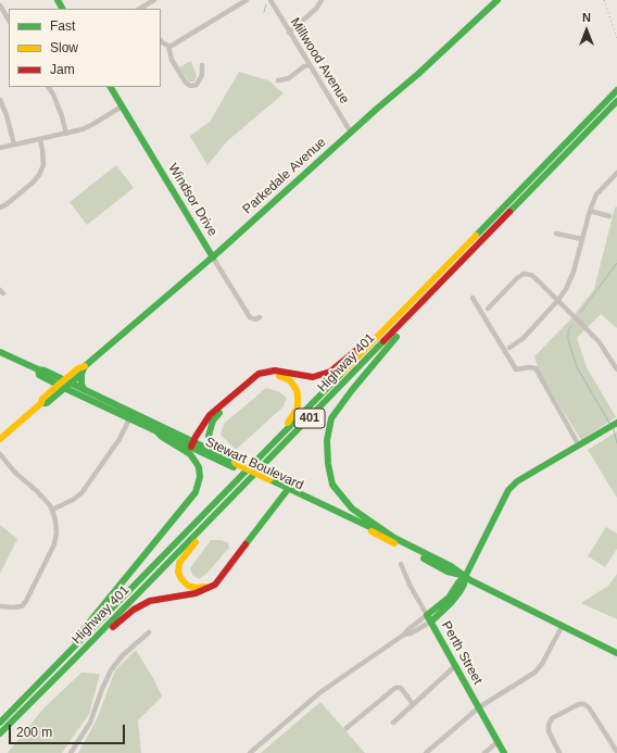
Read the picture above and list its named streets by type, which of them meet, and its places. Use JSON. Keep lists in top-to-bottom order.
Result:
{
  "streets": {
    "main road": [
      "Parkedale Avenue",
      "Windsor Drive",
      "Highway 401",
      "401",
      "Stewart Boulevard",
      "Perth Street"
    ],
    "street": ["Millwood Avenue"]
  },
  "crossings": [
    ["Millwood Avenue", "Parkedale Avenue"],
    ["Parkedale Avenue", "Windsor Drive"],
    ["Parkedale Avenue", "Stewart Boulevard"]
  ],
  "legend": ["Fast", "Slow", "Jam"],
  "scale_bar": "200 m",
  "north": "top"
}
